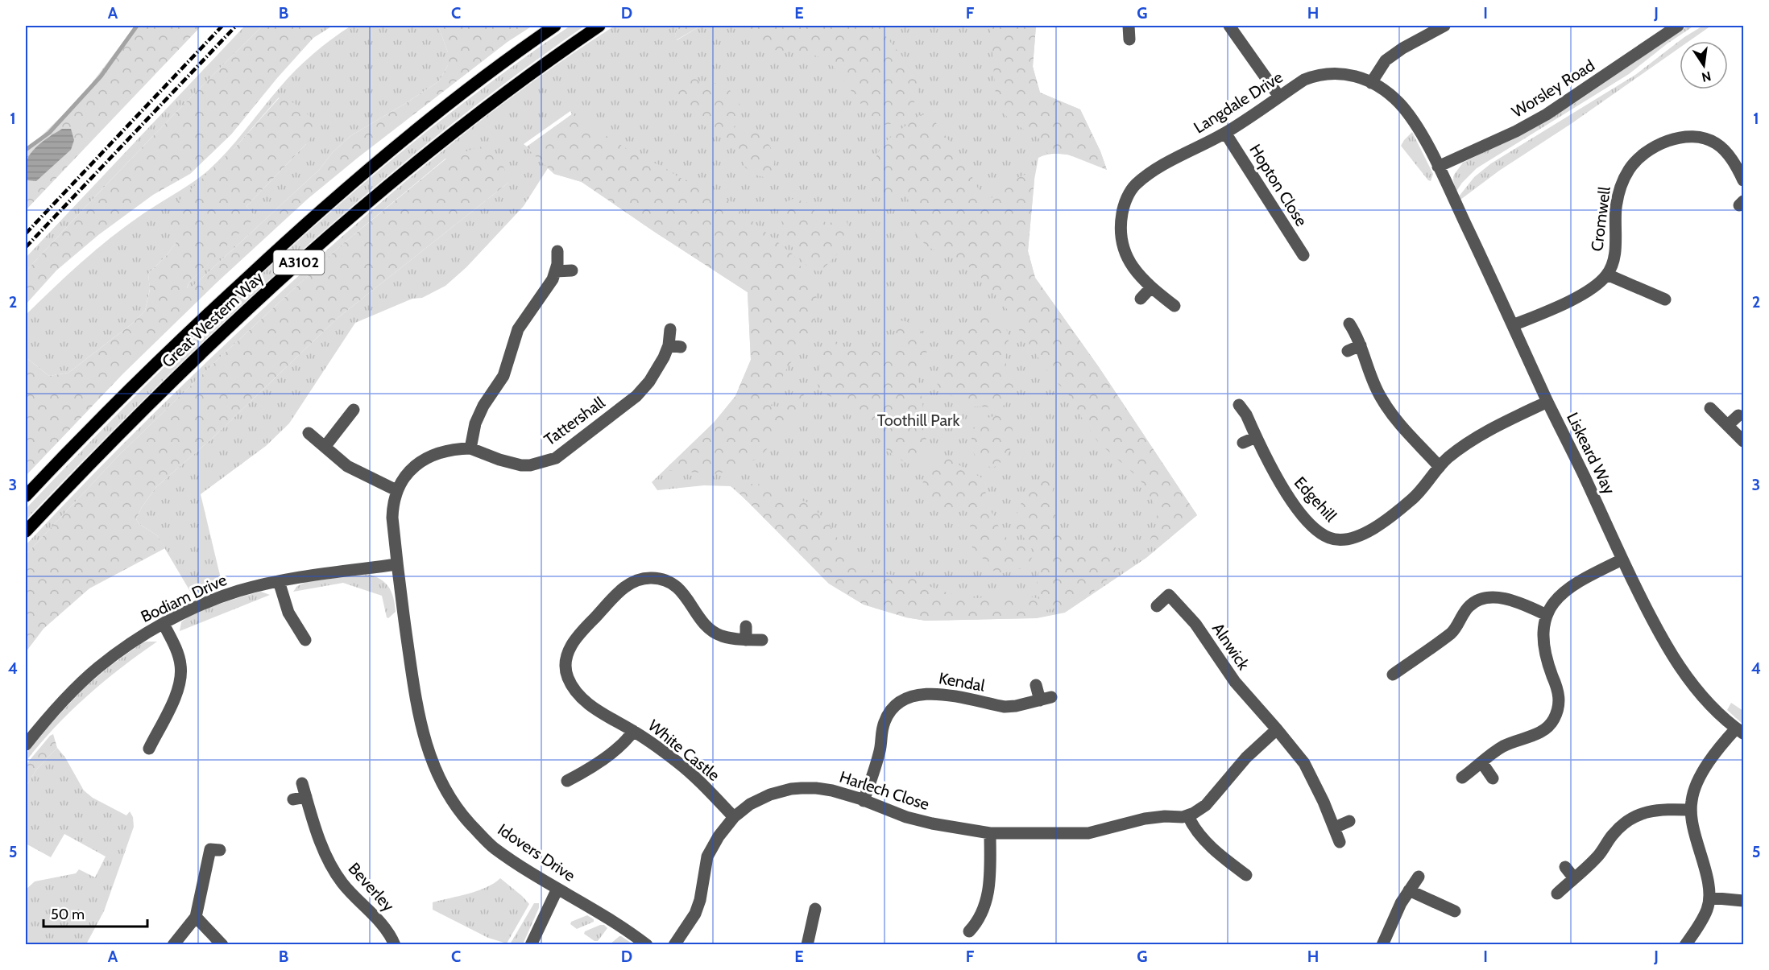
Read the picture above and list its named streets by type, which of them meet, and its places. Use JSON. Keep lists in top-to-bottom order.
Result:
{
  "streets": {
    "main road": ["A3102", "Great Western Way"],
    "street": [
      "Worsley Road",
      "Langdale Drive",
      "Hopton Close",
      "Cromwell",
      "Tattershall",
      "Liskeard Way",
      "Edgehill",
      "Bodiam Drive",
      "Alnwick",
      "Kendal",
      "White Castle",
      "Harlech Close",
      "Idovers Drive",
      "Beverley"
    ]
  },
  "crossings": [
    ["Worsley Road", "Langdale Drive"],
    ["Worsley Road", "Liskeard Way"],
    ["Langdale Drive", "Hopton Close"],
    ["Langdale Drive", "Liskeard Way"],
    ["Cromwell", "Liskeard Way"],
    ["Tattershall", "Bodiam Drive"],
    ["Tattershall", "Idovers Drive"],
    ["Liskeard Way", "Edgehill"],
    ["Bodiam Drive", "Idovers Drive"],
    ["Kendal", "Harlech Close"],
    ["White Castle", "Harlech Close"]
  ],
  "parks": ["Toothill Park"],
  "scale_bar": "50 m",
  "north": "bottom",
  "grid": {
    "columns": [
      "A",
      "B",
      "C",
      "D",
      "E",
      "F",
      "G",
      "H",
      "I",
      "J"
    ],
    "rows": [
      "1",
      "2",
      "3",
      "4",
      "5"
    ]
  }
}
